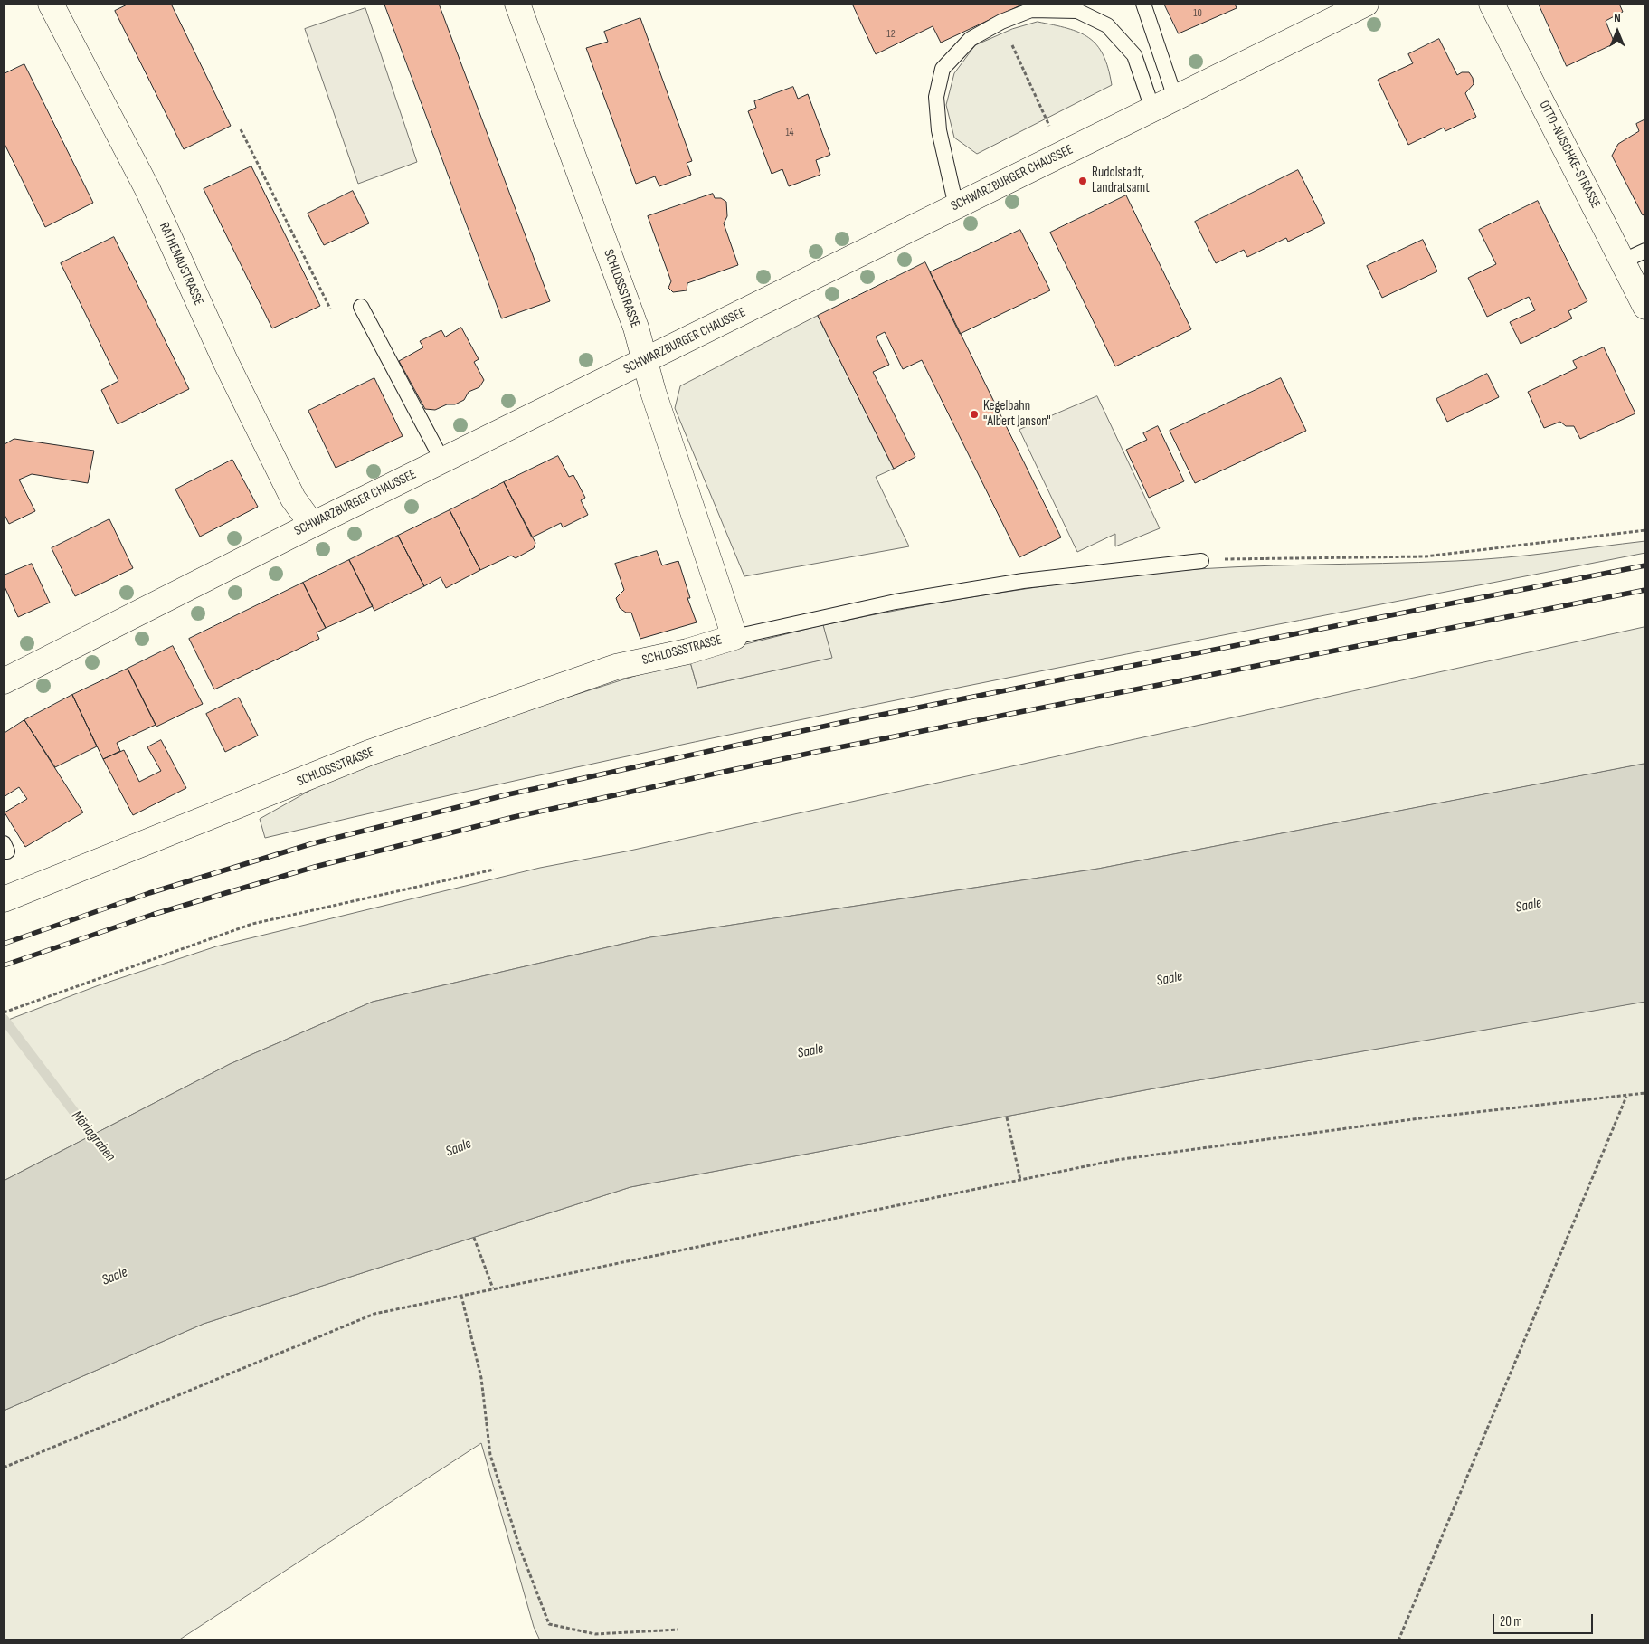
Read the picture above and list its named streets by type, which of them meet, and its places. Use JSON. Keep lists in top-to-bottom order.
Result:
{
  "streets": {
    "street": [
      "OTTO-NUSCHKE-STRASSE",
      "SCHWARZBURGER CHAUSSEE",
      "RATHENAUSTRASSE",
      "SCHLOSSSTRASSE"
    ]
  },
  "crossings": [
    ["SCHWARZBURGER CHAUSSEE", "RATHENAUSTRASSE"],
    ["SCHWARZBURGER CHAUSSEE", "SCHLOSSSTRASSE"]
  ],
  "water": ["Saale", "Mörlagraben"],
  "places": ["Rudolstadt, Landratsamt", "Kegelbahn \"Albert Janson\""],
  "house_numbers": ["10", "12", "14"],
  "scale_bar": "20 m",
  "north": "top"
}
